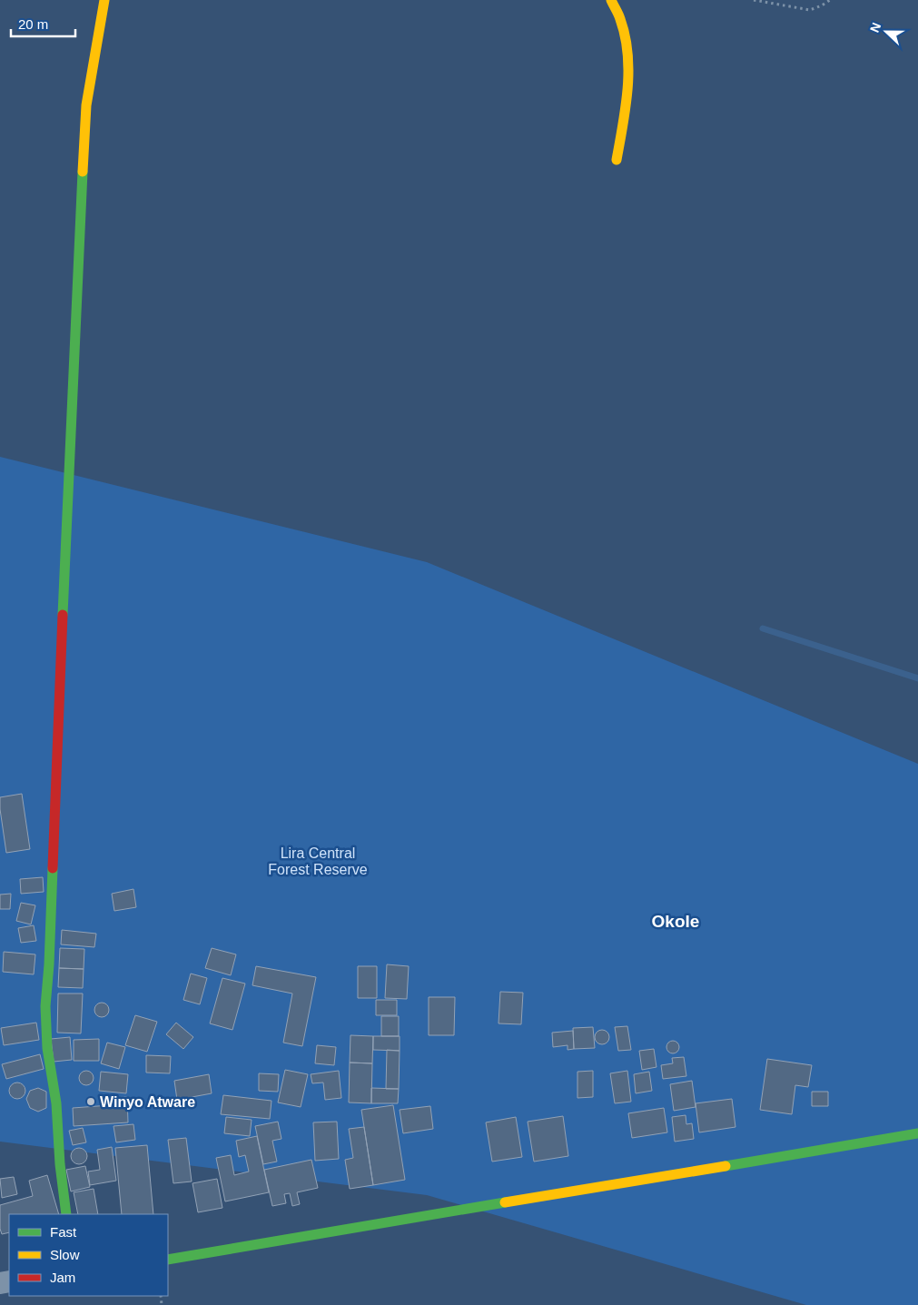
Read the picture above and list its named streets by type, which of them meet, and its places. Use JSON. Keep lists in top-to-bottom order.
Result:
{
  "districts": ["Okole"],
  "parks": ["Lira Central Forest Reserve"],
  "places": ["Winyo Atware"],
  "legend": ["Fast", "Slow", "Jam"],
  "scale_bar": "20 m",
  "north": "left"
}
